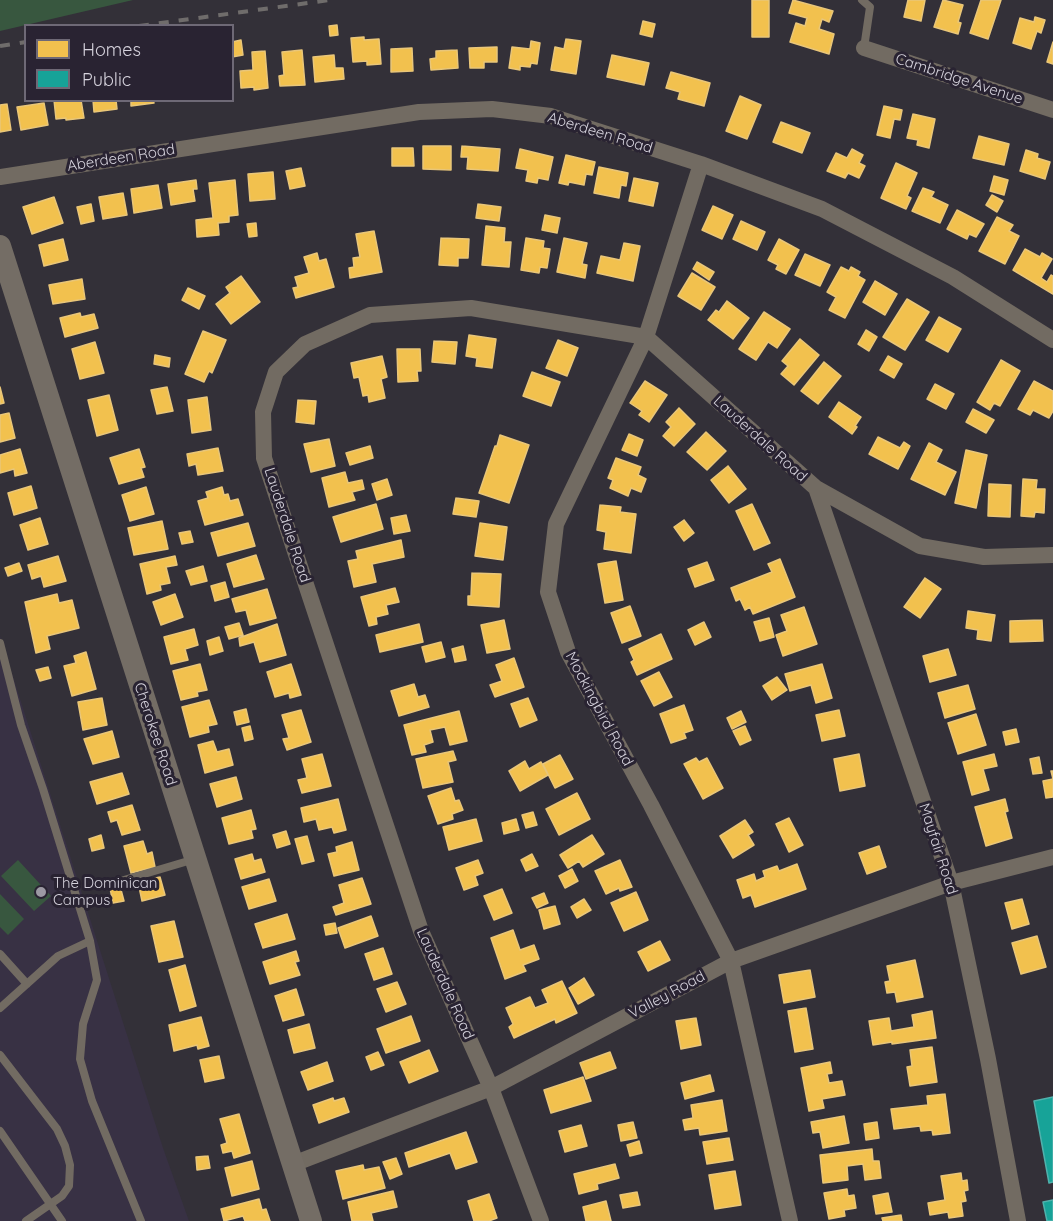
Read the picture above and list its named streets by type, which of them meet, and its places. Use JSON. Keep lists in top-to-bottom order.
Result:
{
  "streets": {
    "street": [
      "Cambridge Avenue",
      "Aberdeen Road",
      "Lauderdale Road",
      "Mockingbird Road",
      "Cherokee Road",
      "Mayfair Road",
      "Valley Road"
    ]
  },
  "crossings": [
    ["Aberdeen Road", "Mockingbird Road"],
    ["Lauderdale Road", "Mockingbird Road"],
    ["Lauderdale Road", "Mayfair Road"],
    ["Lauderdale Road", "Valley Road"],
    ["Mockingbird Road", "Valley Road"],
    ["Cherokee Road", "Valley Road"],
    ["Mayfair Road", "Valley Road"]
  ],
  "places": ["The Dominican Campus"],
  "legend": ["Homes", "Public"]
}
